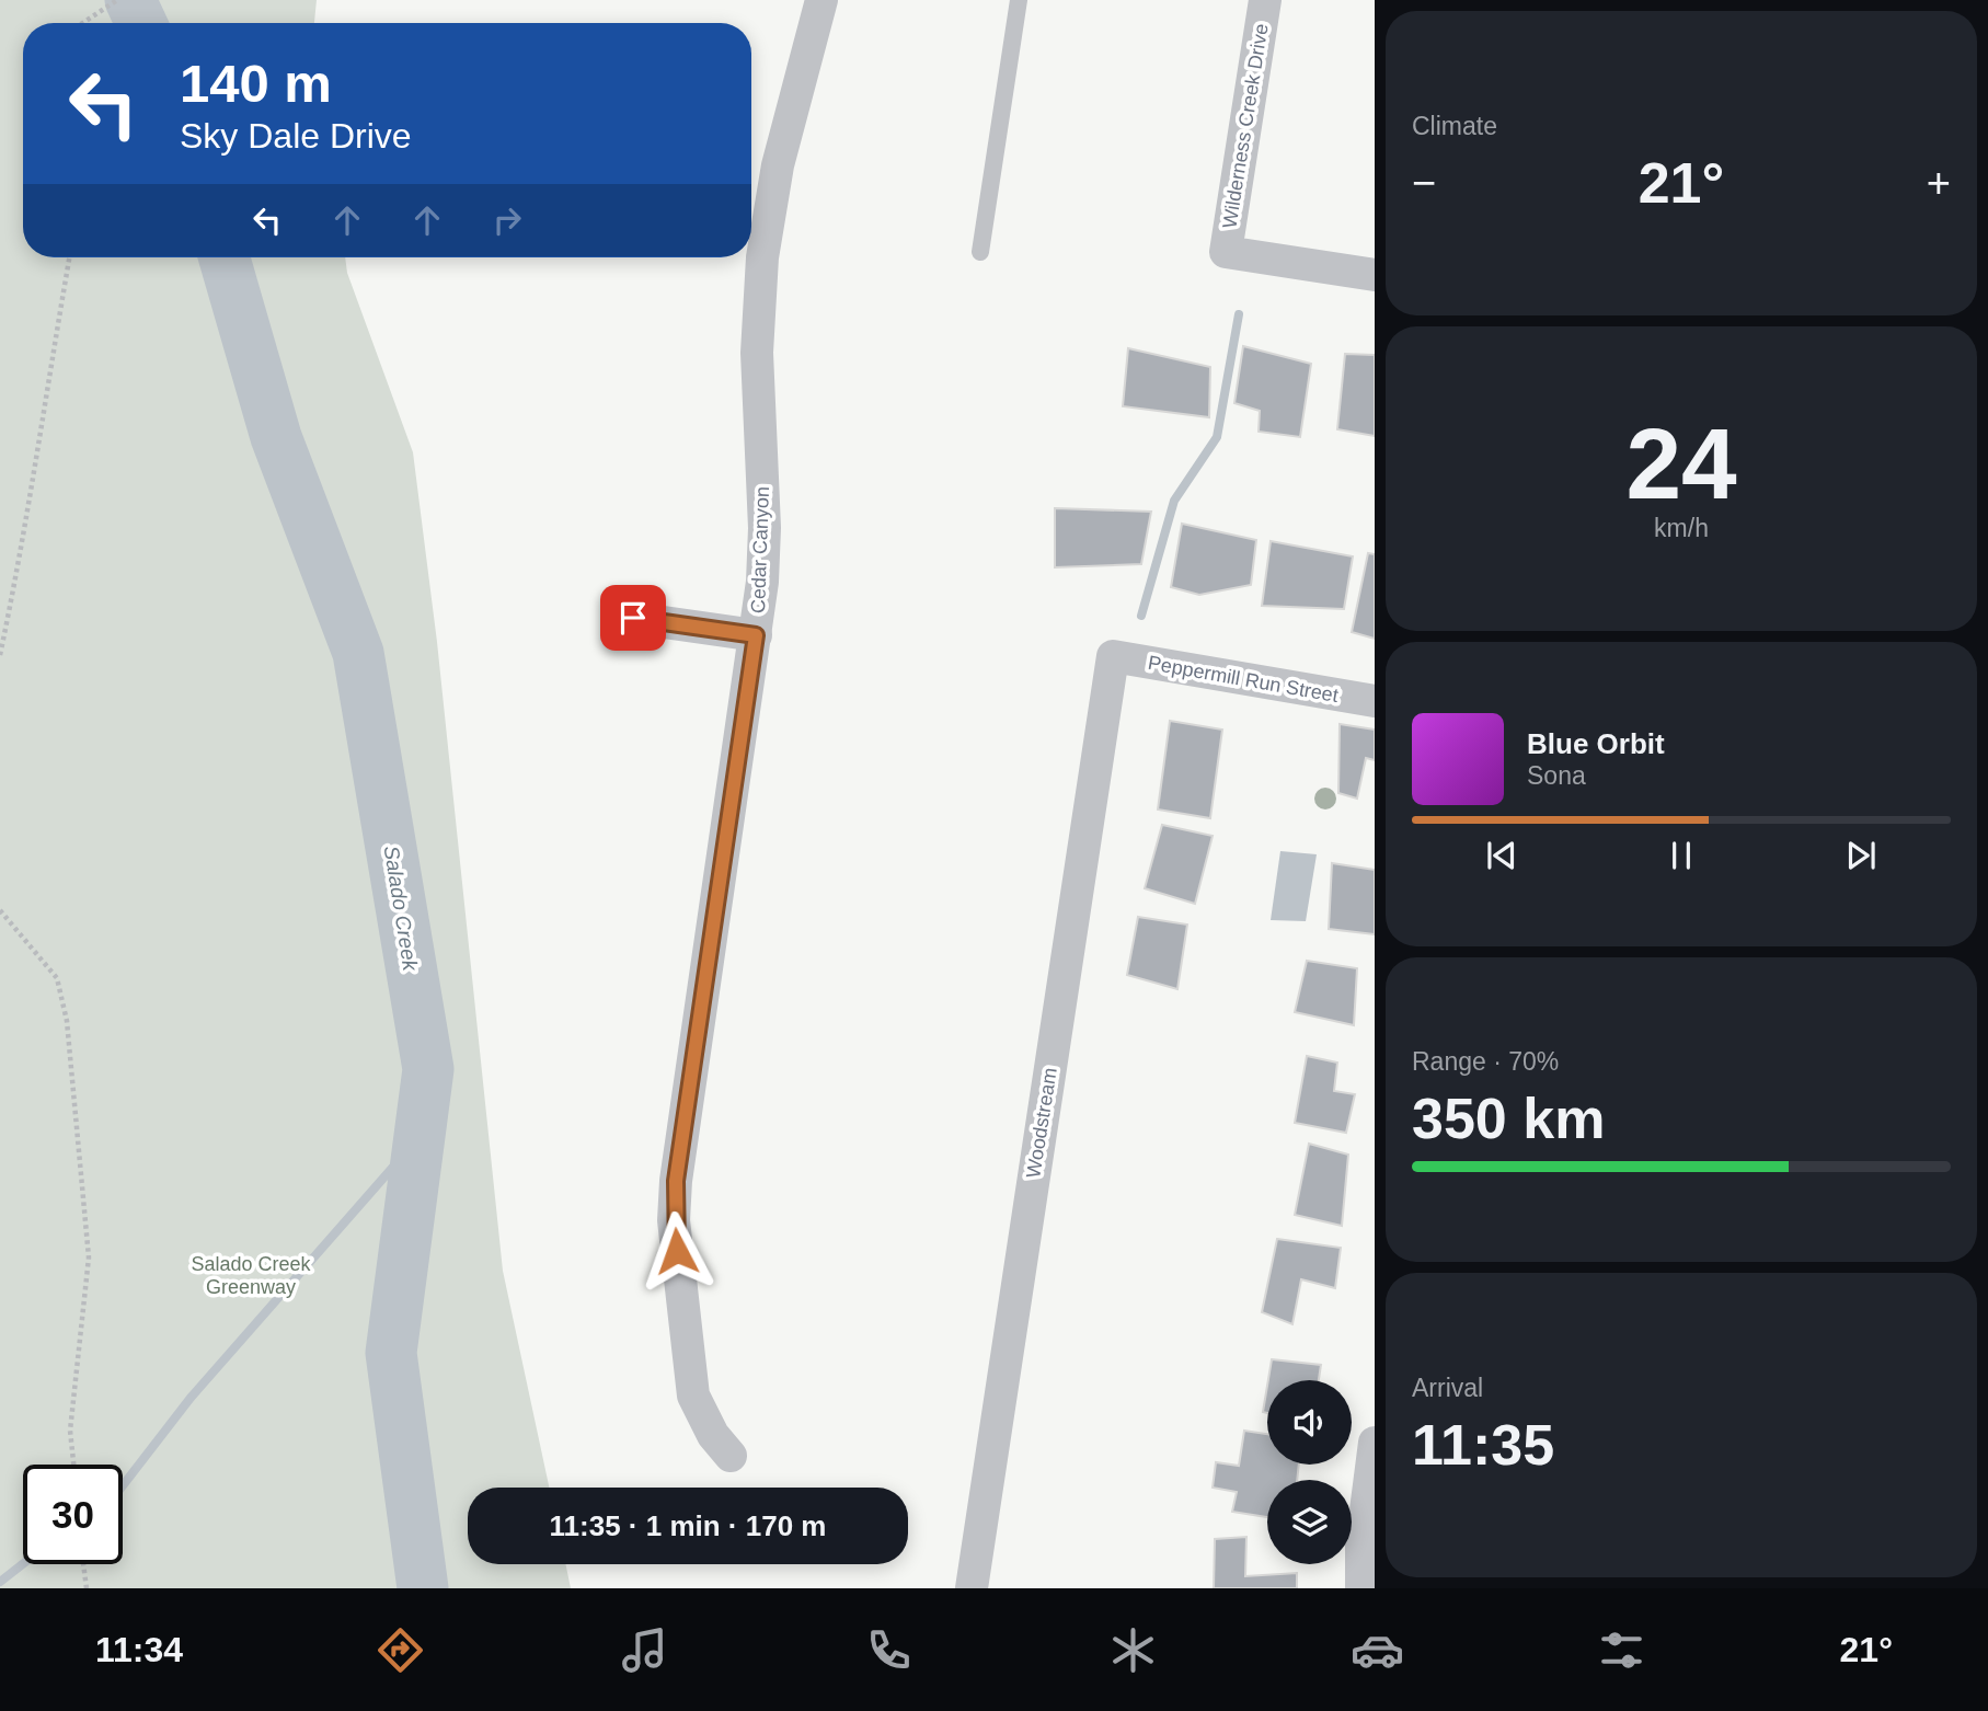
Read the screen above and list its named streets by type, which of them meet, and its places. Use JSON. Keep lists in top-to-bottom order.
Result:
{
  "streets": {
    "street": [
      "Wilderness Creek Drive",
      "Cedar Canyon",
      "Peppermill Run Street",
      "Woodstream"
    ]
  },
  "crossings": [
    ["Peppermill Run Street", "Woodstream"]
  ],
  "water": ["Salado Creek"],
  "parks": ["Salado Creek Greenway"],
  "page": {
    "tile": [
      "Climate",
      ["24", "km/h"],
      ["Range · 70%", "350 km"],
      ["Arrival", "11:35"]
    ],
    "turn": ["140 m", "Sky Dale Drive"],
    "heat": ["−", "21°", "+"],
    "song": ["Blue Orbit", "Sona"],
    "limit": "30",
    "trip": "11:35 · 1 min · 170 m",
    "tabs": ["11:34", "21°"]
  }
}
